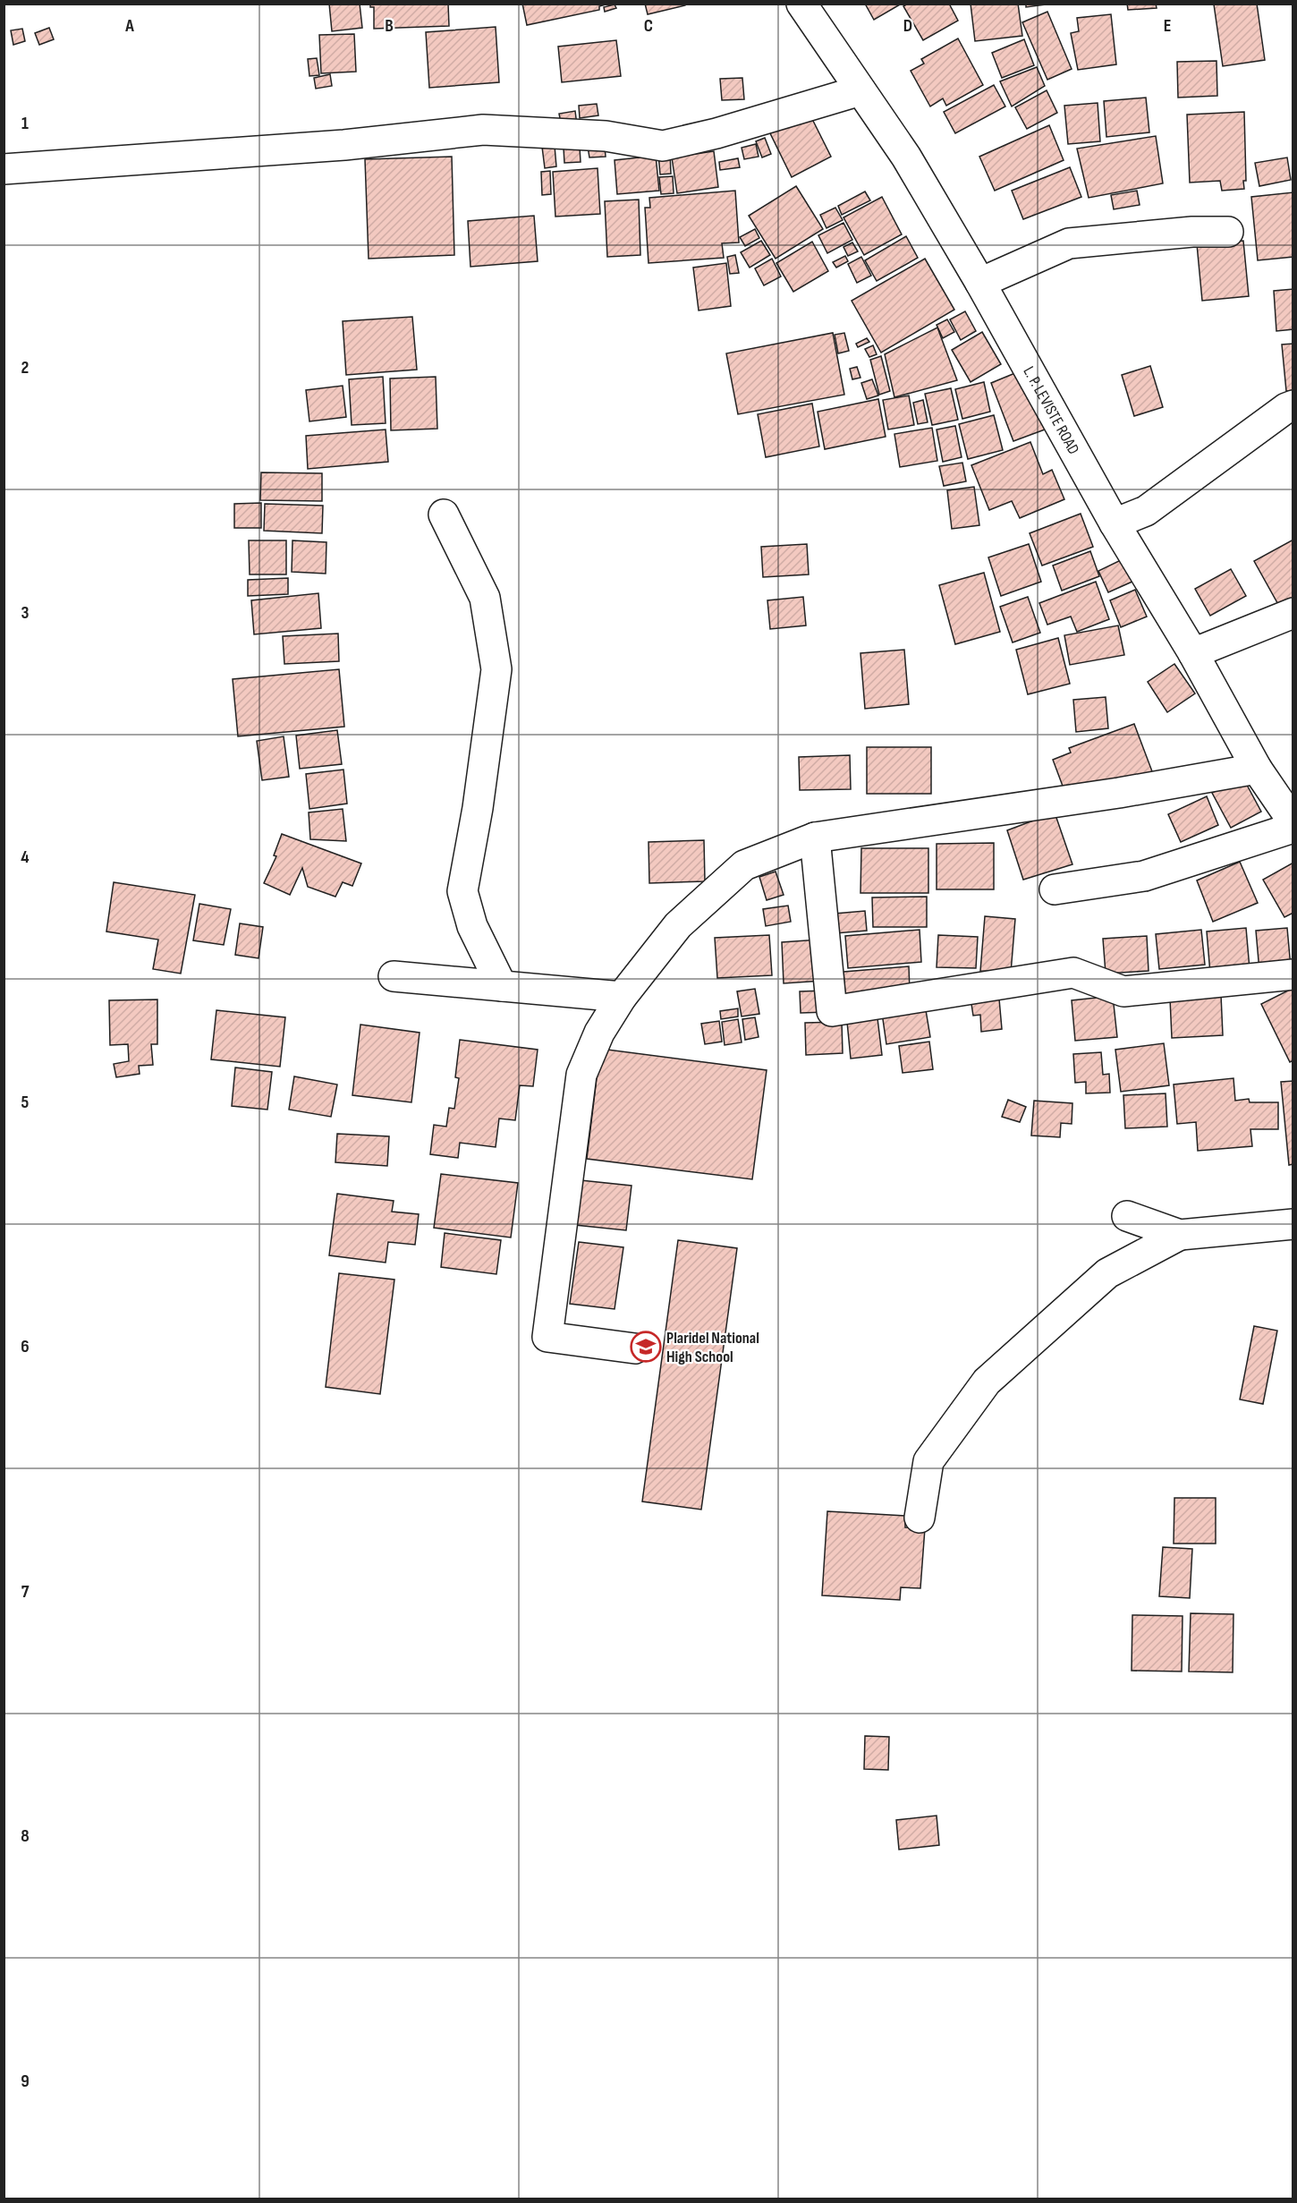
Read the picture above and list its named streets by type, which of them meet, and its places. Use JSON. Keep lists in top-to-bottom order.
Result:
{
  "streets": {
    "street": ["L. P. LEVISTE ROAD"]
  },
  "places": {
    "school or university": ["Plaridel National High School"]
  },
  "grid": {
    "columns": [
      "A",
      "B",
      "C",
      "D",
      "E"
    ],
    "rows": [
      "1",
      "2",
      "3",
      "4",
      "5",
      "6",
      "7",
      "8",
      "9"
    ]
  }
}
